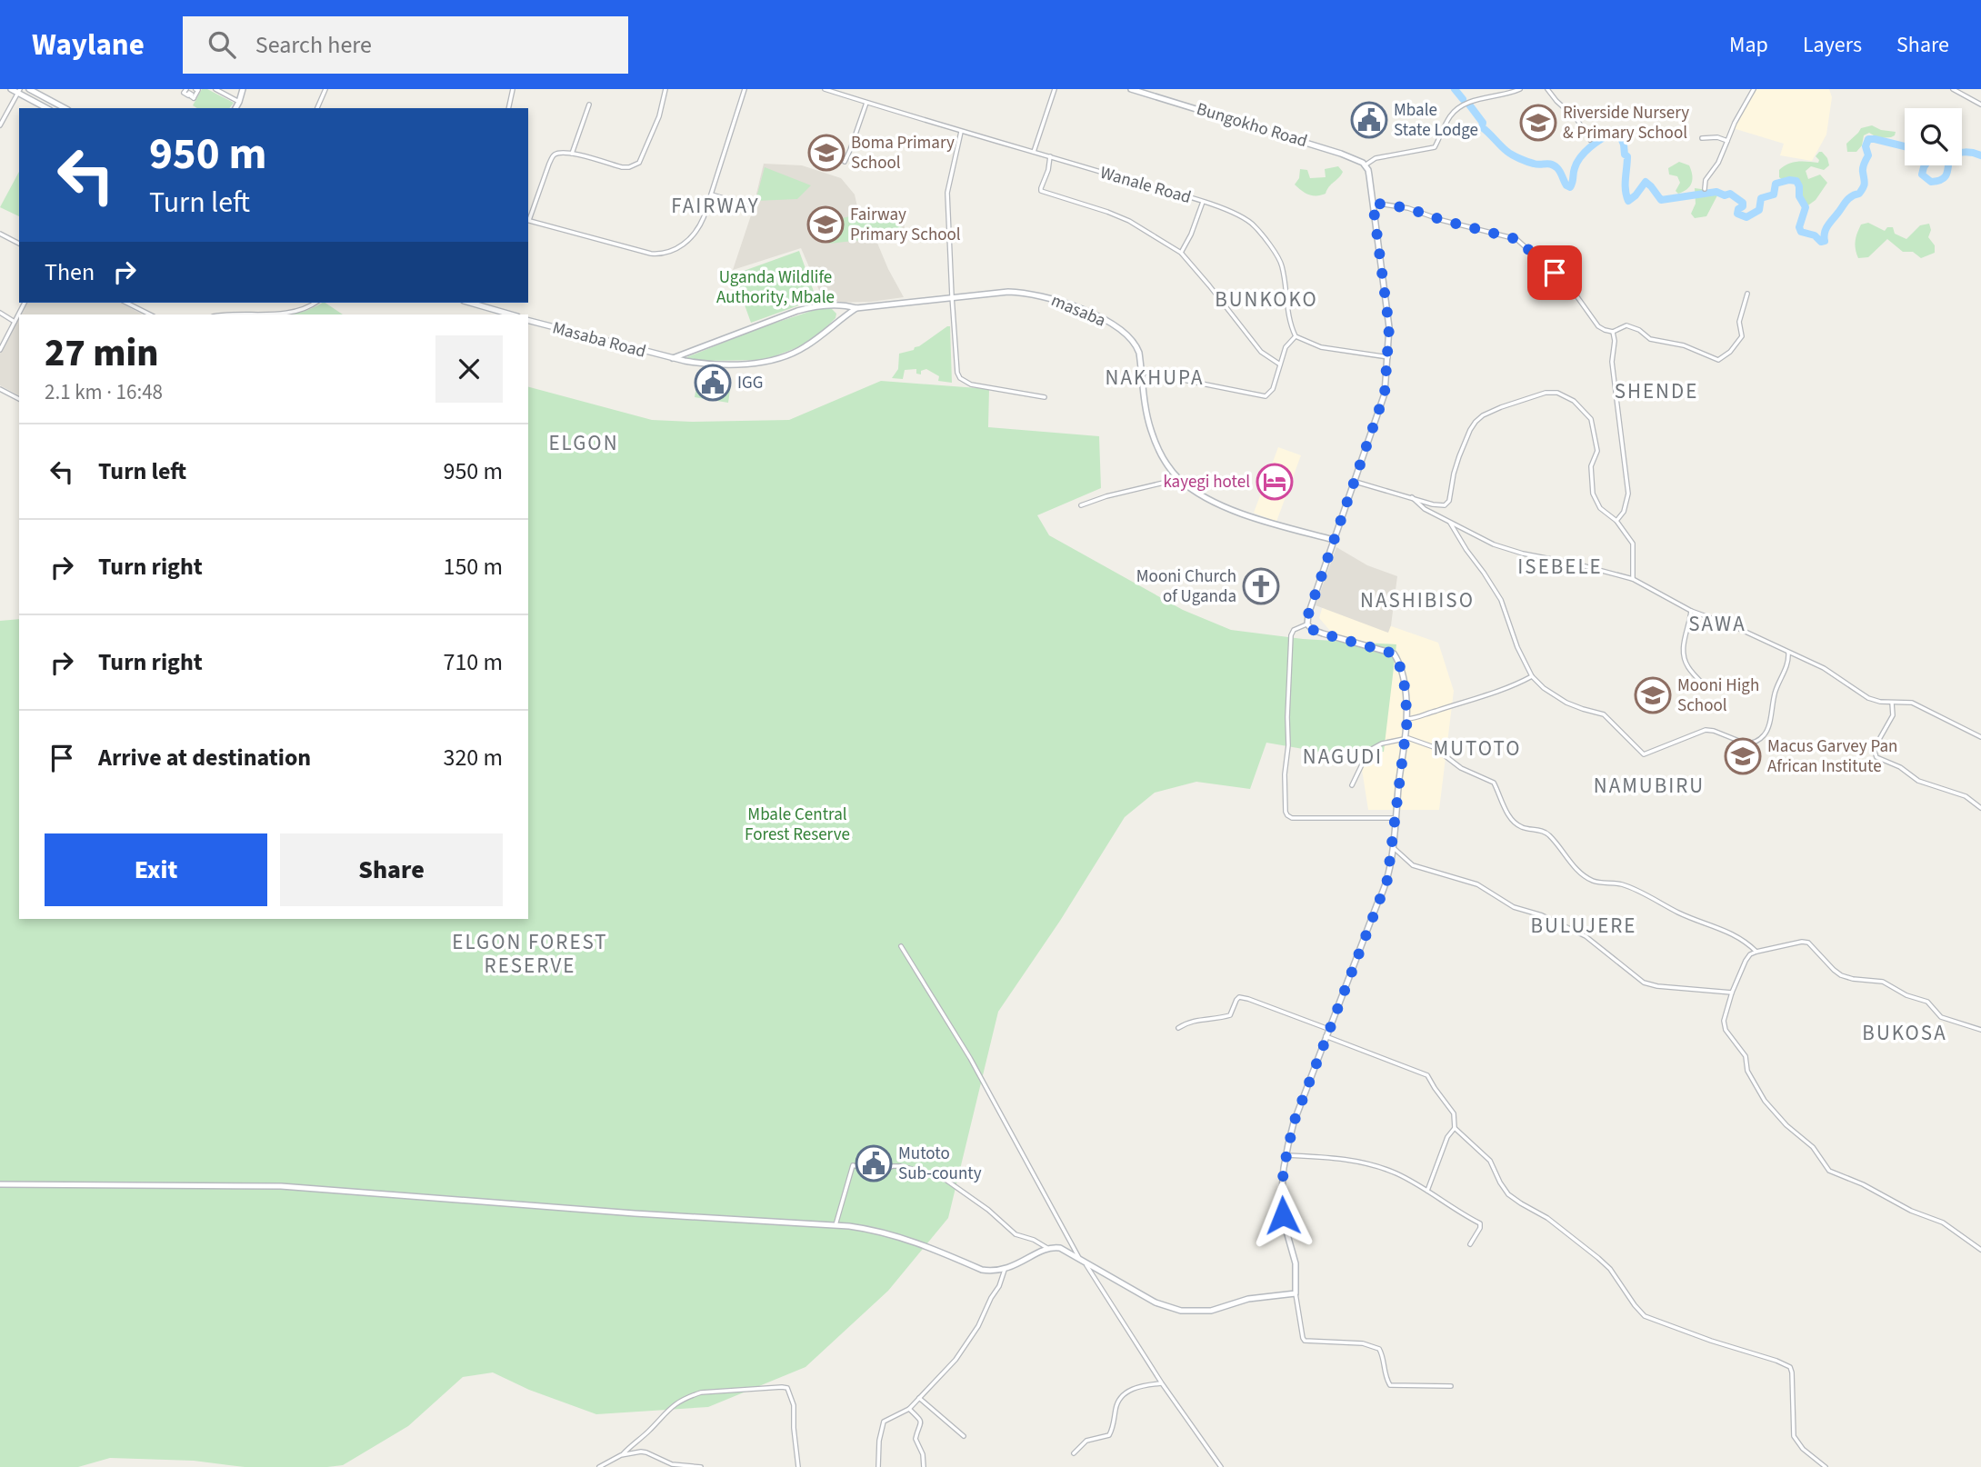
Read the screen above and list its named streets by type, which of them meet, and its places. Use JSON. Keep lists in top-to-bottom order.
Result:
{
  "streets": {
    "street": [
      "Bungokho Road",
      "Wanale Road",
      "masaba",
      "Masaba Road"
    ]
  },
  "crossings": [
    ["masaba", "Masaba Road"]
  ],
  "districts": [
    "FAIRWAY",
    "BUNKOKO",
    "NAKHUPA",
    "SHENDE",
    "ELGON",
    "ISEBELE",
    "NASHIBISO",
    "SAWA",
    "MUTOTO",
    "NAGUDI",
    "NAMUBIRU",
    "BULUJERE",
    "ELGON FOREST RESERVE",
    "BUKOSA"
  ],
  "parks": ["Uganda Wildlife Authority, Mbale", "Mbale Central Forest Reserve"],
  "places": {
    "public building": ["Mbale State Lodge", "IGG", "Mutoto Sub-county"],
    "school or university": [
      "Riverside Nursery & Primary School",
      "Boma Primary School",
      "Fairway Primary School",
      "Mooni High School",
      "Macus Garvey Pan African Institute"
    ],
    "hotel": ["kayegi hotel"],
    "church": ["Mooni Church of Uganda"]
  },
  "page": {
    "header": "Waylane",
    "search": "Search here",
    "nav": ["Map", "Layers", "Share"],
    "turn": ["950 m", "Turn left"],
    "then": "Then",
    "heading": ["27 min", "2.1 km · 16:48"],
    "list": [
      {
        "name": "Turn left",
        "value": "950 m"
      },
      {
        "name": "Turn right",
        "value": "150 m"
      },
      {
        "name": "Turn right",
        "value": "710 m"
      },
      {
        "name": "Arrive at destination",
        "value": "320 m"
      }
    ],
    "buttons": ["Exit", "Share"]
  }
}
